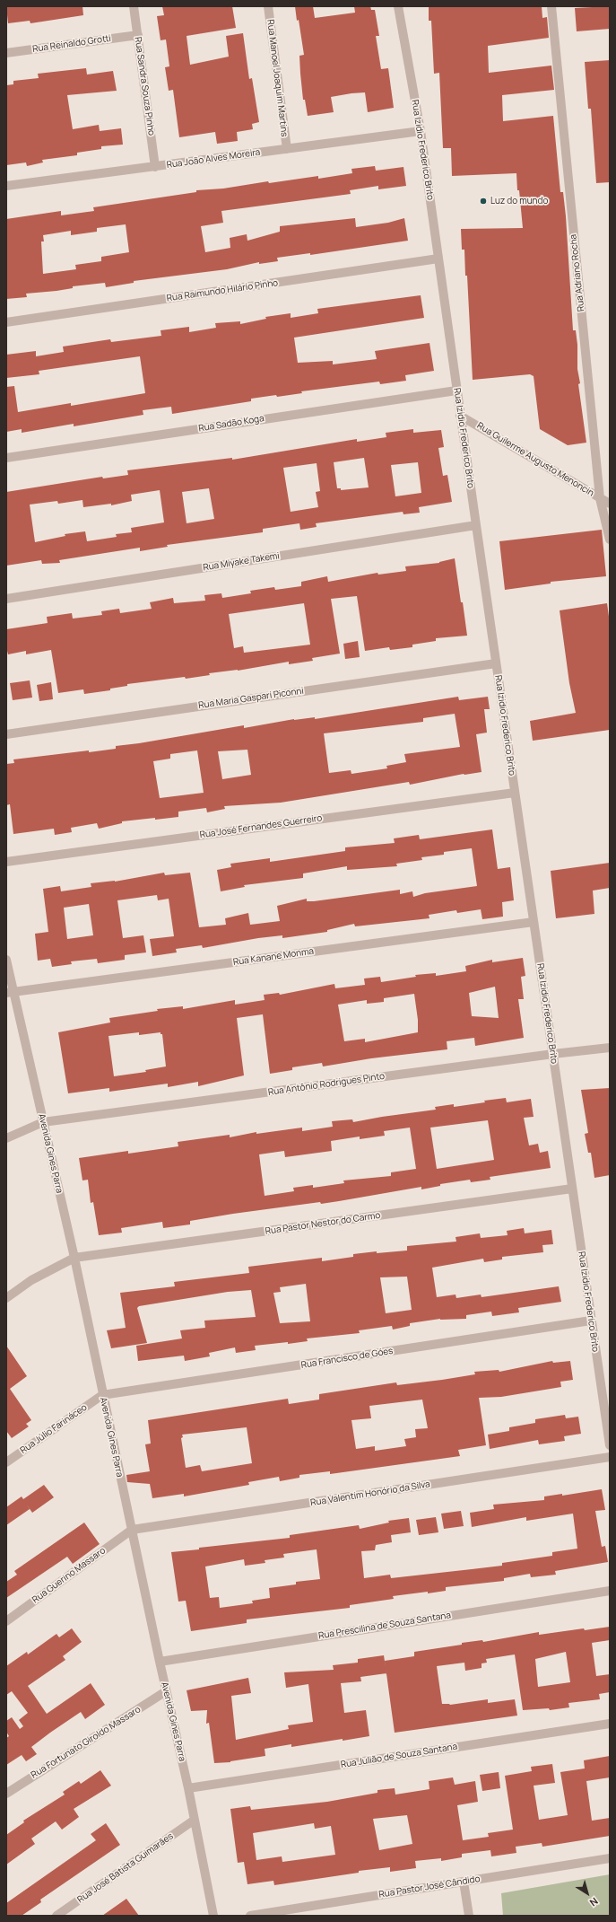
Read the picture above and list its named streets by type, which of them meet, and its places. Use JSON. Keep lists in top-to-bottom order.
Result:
{
  "streets": {
    "street": [
      "Rua Reinaldo Grotti",
      "Rua Manoel Joaquim Martins",
      "Rua Sandra Souza Pinho",
      "Rua Izidio Frederico Brito",
      "Rua João Alves Moreira",
      "Rua Adriano Rocha",
      "Rua Raimundo Hilário Pinho",
      "Rua Sadão Koga",
      "Rua Guilerme Augusto Menoncin",
      "Rua Miyake Takemi",
      "Rua Maria Gaspari Piconni",
      "Rua José Fernandes Guerreiro",
      "Rua Kanane Monma",
      "Rua Antônio Rodrigues Pinto",
      "Avenida Gines Parra",
      "Rua Pastor Nestor do Carmo",
      "Rua Francisco de Góes",
      "Rua Júlio Farináceo",
      "Rua Valentim Honório da Silva",
      "Rua Guerino Massaro",
      "Rua Prescilina de Souza Santana",
      "Rua Fortunato Giroldo Massaro",
      "Rua Julião de Souza Santana",
      "Rua José Batista Guimarães",
      "Rua Pastor José Cândido"
    ]
  },
  "crossings": [
    ["Rua Reinaldo Grotti", "Rua Sandra Souza Pinho"],
    ["Rua Manoel Joaquim Martins", "Rua João Alves Moreira"],
    ["Rua Sandra Souza Pinho", "Rua João Alves Moreira"],
    ["Rua Izidio Frederico Brito", "Rua João Alves Moreira"],
    ["Rua Izidio Frederico Brito", "Rua Raimundo Hilário Pinho"],
    ["Rua Izidio Frederico Brito", "Rua Sadão Koga"],
    ["Rua Izidio Frederico Brito", "Rua Guilerme Augusto Menoncin"],
    ["Rua Izidio Frederico Brito", "Rua Miyake Takemi"],
    ["Rua Izidio Frederico Brito", "Rua Maria Gaspari Piconni"],
    ["Rua Izidio Frederico Brito", "Rua José Fernandes Guerreiro"],
    ["Rua Izidio Frederico Brito", "Rua Kanane Monma"],
    ["Rua Izidio Frederico Brito", "Rua Antônio Rodrigues Pinto"],
    ["Rua Izidio Frederico Brito", "Rua Pastor Nestor do Carmo"],
    ["Rua Izidio Frederico Brito", "Rua Francisco de Góes"],
    ["Rua Adriano Rocha", "Rua Guilerme Augusto Menoncin"],
    ["Rua Kanane Monma", "Avenida Gines Parra"],
    ["Rua Antônio Rodrigues Pinto", "Avenida Gines Parra"],
    ["Avenida Gines Parra", "Rua Pastor Nestor do Carmo"],
    ["Avenida Gines Parra", "Rua Francisco de Góes"],
    ["Avenida Gines Parra", "Rua Júlio Farináceo"],
    ["Avenida Gines Parra", "Rua Valentim Honório da Silva"],
    ["Avenida Gines Parra", "Rua Guerino Massaro"],
    ["Avenida Gines Parra", "Rua Prescilina de Souza Santana"],
    ["Avenida Gines Parra", "Rua Fortunato Giroldo Massaro"],
    ["Avenida Gines Parra", "Rua Julião de Souza Santana"],
    ["Avenida Gines Parra", "Rua José Batista Guimarães"],
    ["Rua Francisco de Góes", "Rua Júlio Farináceo"],
    ["Rua Valentim Honório da Silva", "Rua Guerino Massaro"]
  ],
  "places": ["Luz do mundo"],
  "north": "bottom right"
}
